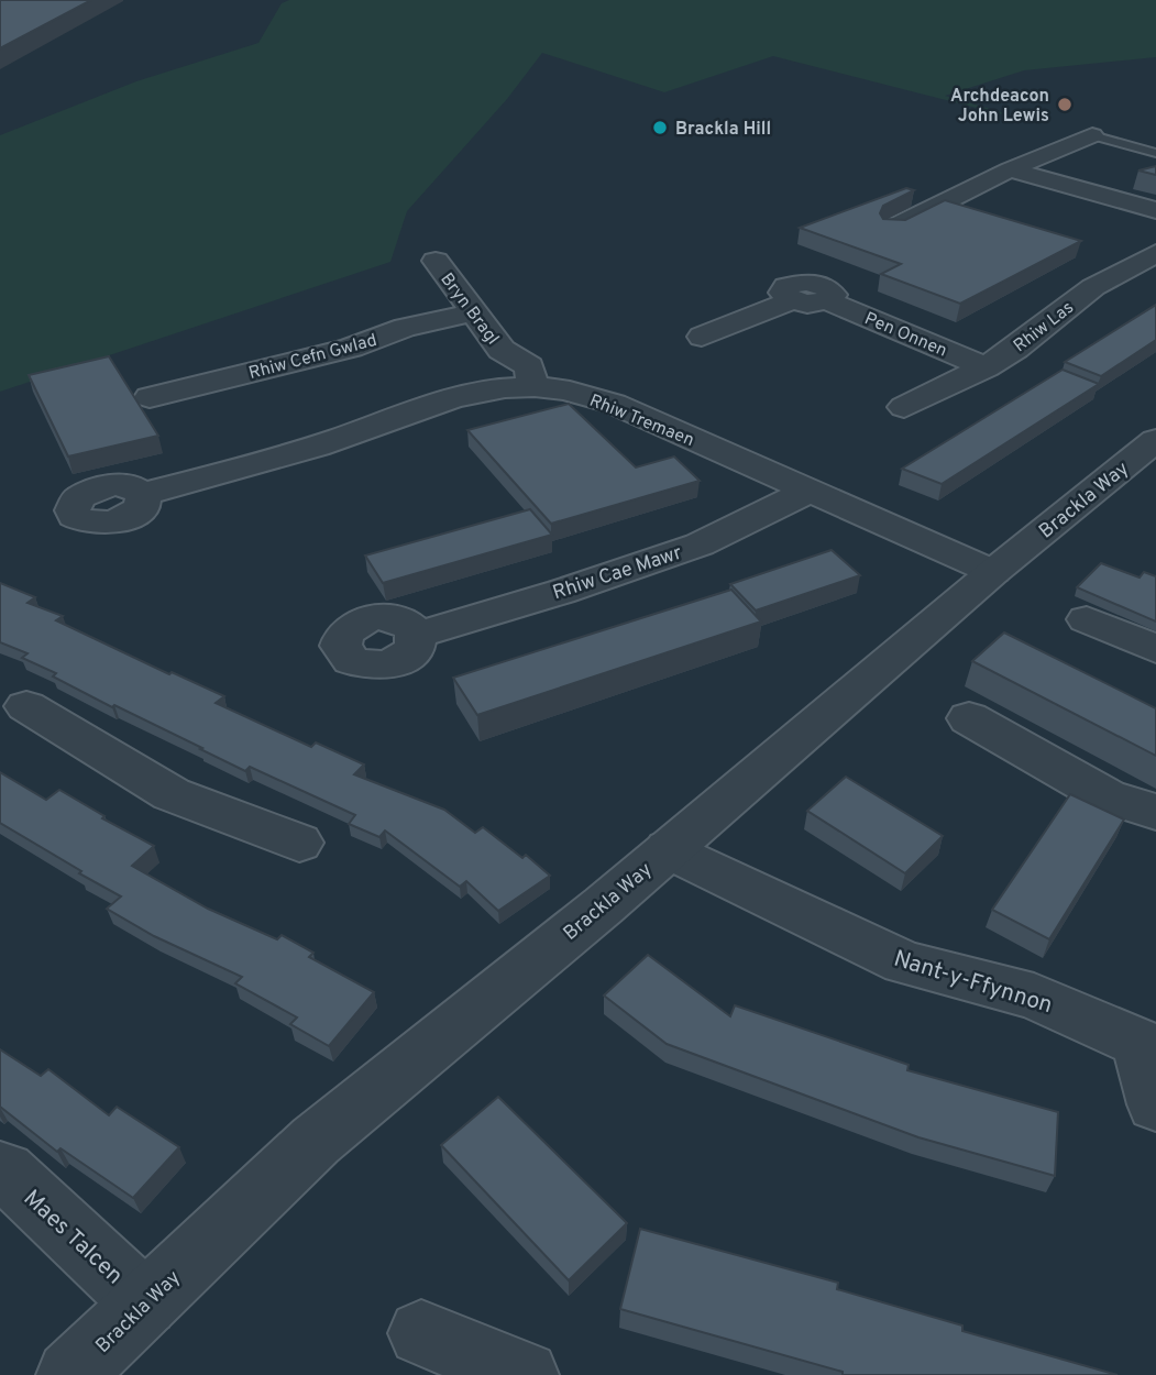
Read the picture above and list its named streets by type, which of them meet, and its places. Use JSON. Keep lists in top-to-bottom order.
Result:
{
  "streets": {
    "street": [
      "Bryn Bragl",
      "Rhiw Las",
      "Pen Onnen",
      "Rhiw Cefn Gwlad",
      "Rhiw Tremaen",
      "Brackla Way",
      "Rhiw Cae Mawr",
      "Nant-y-Ffynnon",
      "Maes Talcen"
    ]
  },
  "crossings": [
    ["Bryn Bragl", "Rhiw Cefn Gwlad"],
    ["Bryn Bragl", "Rhiw Tremaen"],
    ["Rhiw Las", "Pen Onnen"],
    ["Rhiw Tremaen", "Brackla Way"],
    ["Rhiw Tremaen", "Rhiw Cae Mawr"],
    ["Brackla Way", "Nant-y-Ffynnon"],
    ["Brackla Way", "Maes Talcen"]
  ],
  "places": ["Archdeacon John Lewis", "Brackla Hill"]
}
